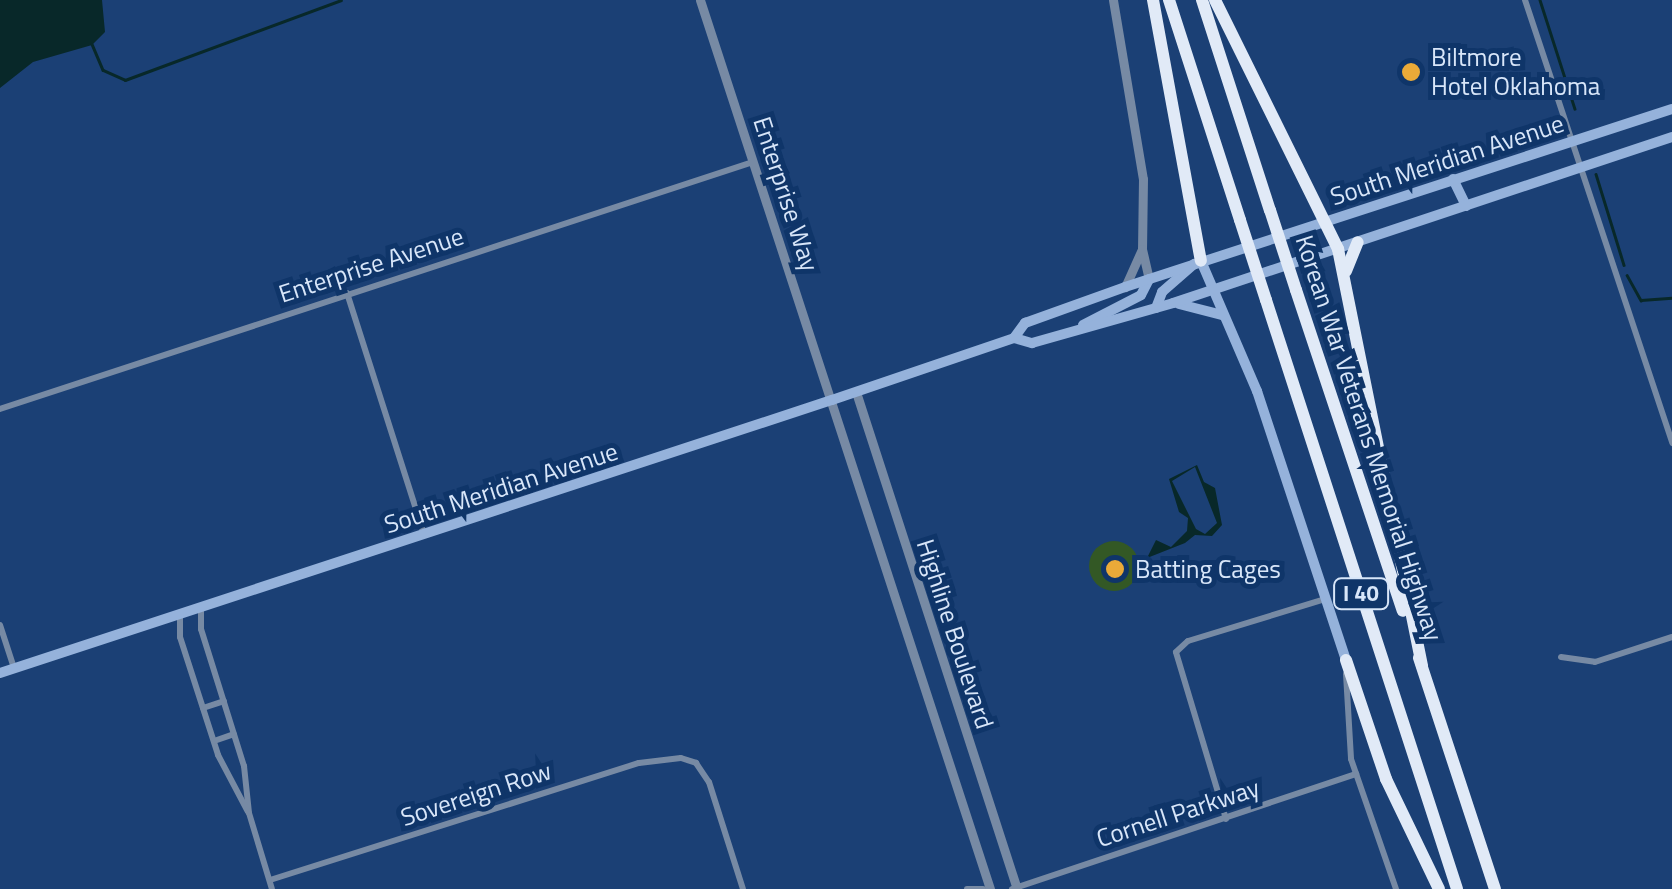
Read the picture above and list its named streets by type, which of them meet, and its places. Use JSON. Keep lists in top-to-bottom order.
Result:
{
  "streets": {
    "highway": ["Korean War Veterans Memorial Highway", "I 40"],
    "main road": ["South Meridian Avenue"],
    "street": [
      "Enterprise Way",
      "Enterprise Avenue",
      "Highline Boulevard",
      "Sovereign Row",
      "Cornell Parkway"
    ]
  },
  "crossings": [
    ["South Meridian Avenue", "Enterprise Way"],
    ["South Meridian Avenue", "Highline Boulevard"],
    ["Enterprise Way", "Enterprise Avenue"],
    ["Enterprise Way", "Highline Boulevard"],
    ["Highline Boulevard", "Cornell Parkway"]
  ],
  "places": ["Biltmore Hotel Oklahoma", "Batting Cages"]
}
